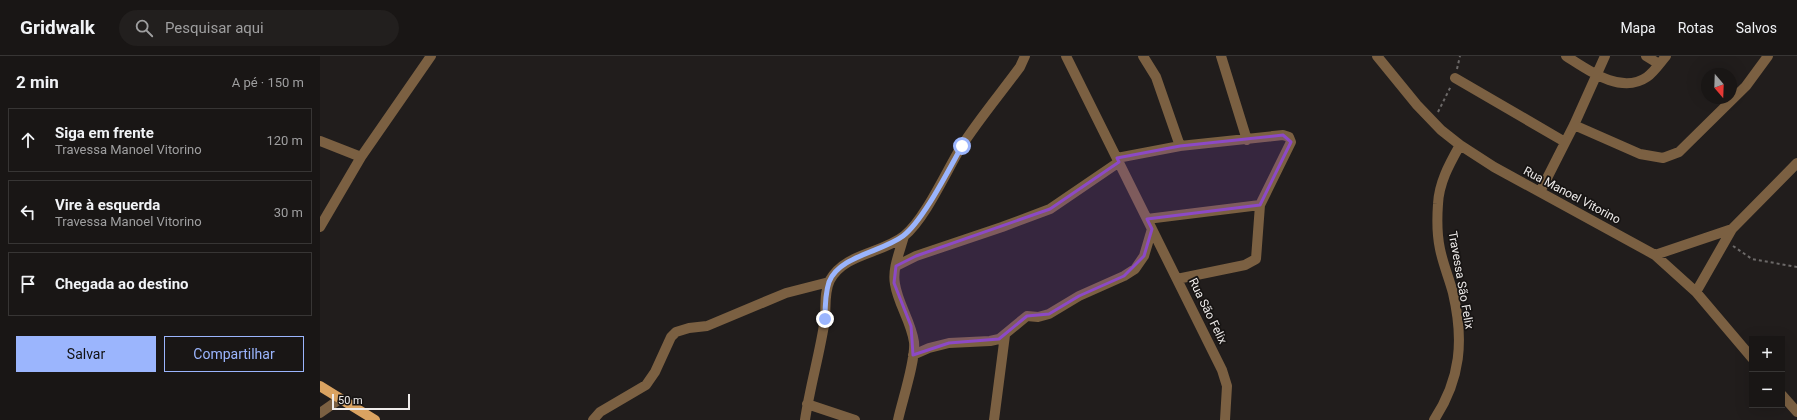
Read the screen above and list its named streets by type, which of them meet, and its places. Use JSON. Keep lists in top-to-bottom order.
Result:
{
  "streets": {
    "street": ["Rua Manoel Vitorino", "Travessa São Felix", "Rua São Felix"]
  },
  "crossings": [
    ["Rua Manoel Vitorino", "Travessa São Felix"]
  ],
  "scale_bar": "50 m",
  "north": "bottom",
  "page": {
    "header": "Gridwalk",
    "search": "Pesquisar aqui",
    "nav": ["Mapa", "Rotas", "Salvos"],
    "heading": ["2 min", "A pé · 150 m"],
    "list": [
      ["Siga em frente", "Travessa Manoel Vitorino", "120 m"],
      ["Vire à esquerda", "Travessa Manoel Vitorino", "30 m"],
      "Chegada ao destino"
    ],
    "buttons": ["Salvar", "Compartilhar"],
    "map_buttons": ["+", "−"],
    "scale": "50 m"
  }
}
